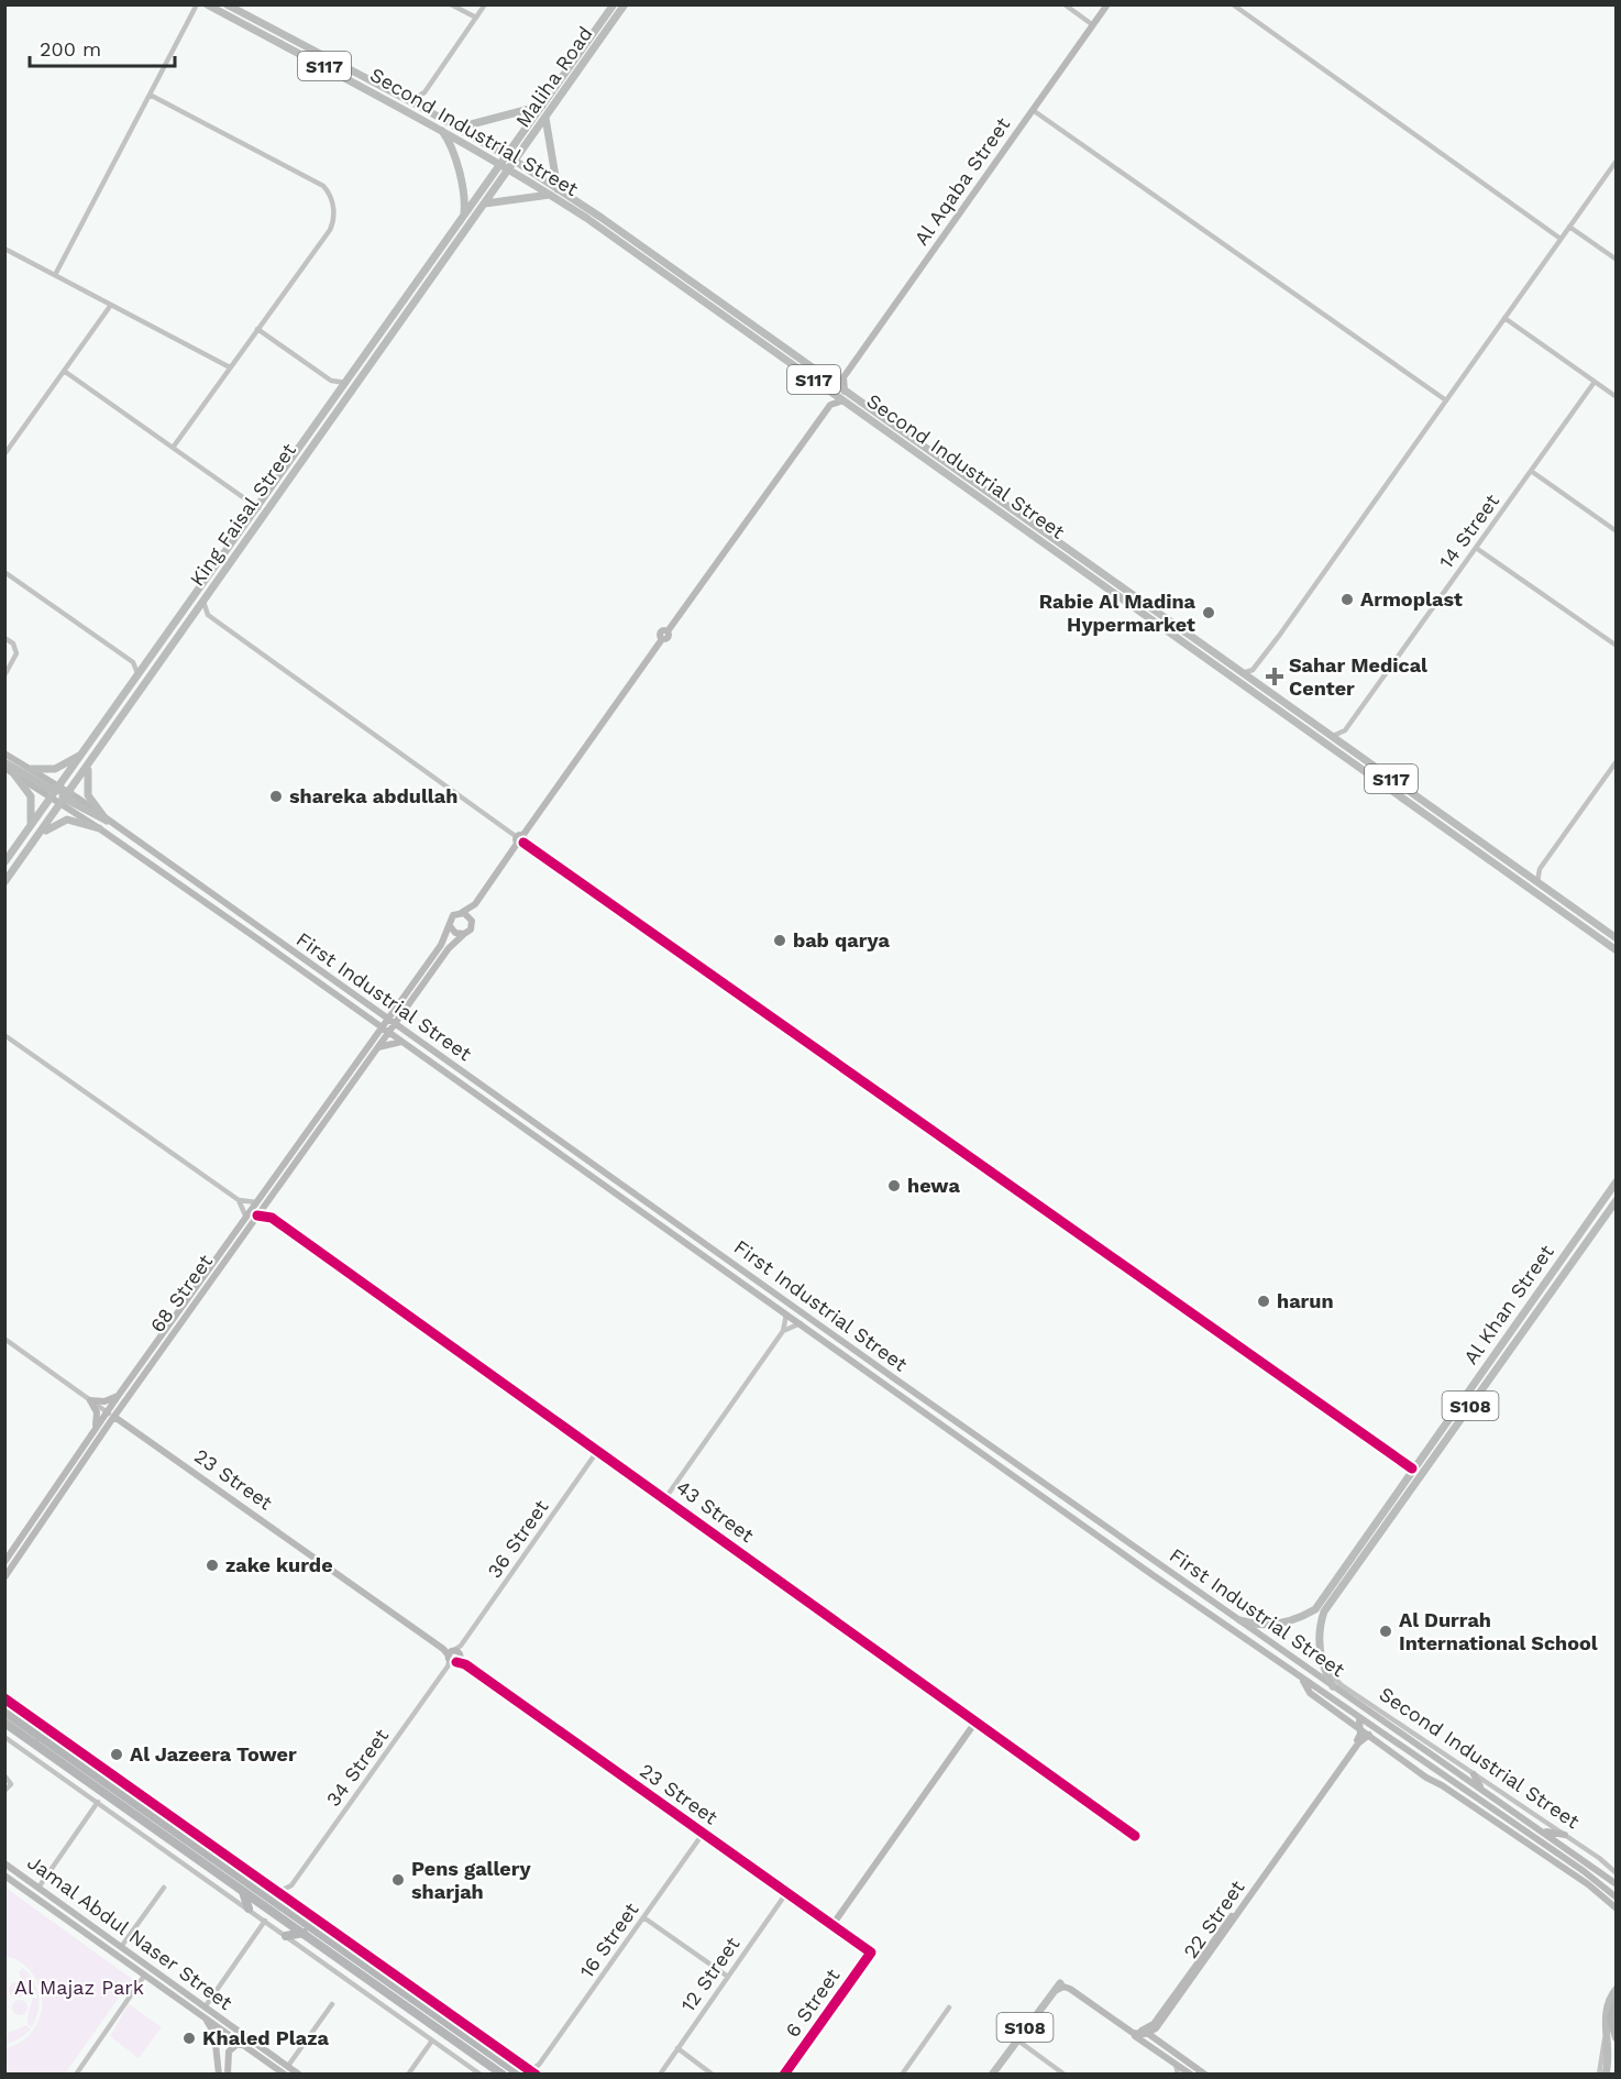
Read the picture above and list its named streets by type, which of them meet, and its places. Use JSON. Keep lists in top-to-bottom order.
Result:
{
  "streets": {
    "main road": [
      "S117",
      "Maliha Road",
      "Second Industrial Street",
      "King Faisal Street",
      "Al Khan Street",
      "S108"
    ],
    "street": [
      "Al Aqaba Street",
      "14 Street",
      "First Industrial Street",
      "68 Street",
      "23 Street",
      "43 Street",
      "36 Street",
      "34 Street",
      "22 Street",
      "Jamal Abdul Naser Street",
      "16 Street",
      "12 Street",
      "6 Street"
    ]
  },
  "crossings": [
    ["Maliha Road", "Second Industrial Street"],
    ["Maliha Road", "King Faisal Street"],
    ["Second Industrial Street", "King Faisal Street"],
    ["Second Industrial Street", "Al Khan Street"],
    ["King Faisal Street", "First Industrial Street"],
    ["First Industrial Street", "68 Street"],
    ["First Industrial Street", "Al Khan Street"],
    ["68 Street", "23 Street"],
    ["68 Street", "43 Street"],
    ["23 Street", "36 Street"],
    ["23 Street", "34 Street"],
    ["23 Street", "16 Street"],
    ["23 Street", "12 Street"],
    ["23 Street", "6 Street"],
    ["43 Street", "36 Street"],
    ["36 Street", "34 Street"]
  ],
  "parks": ["Al Majaz Park"],
  "places": {
    "other": [
      "Armoplast",
      "Rabie Al Madina Hypermarket",
      "shareka abdullah",
      "bab qarya",
      "hewa",
      "harun",
      "zake kurde",
      "Al Durrah International School",
      "Al Jazeera Tower",
      "Pens gallery sharjah",
      "Khaled Plaza"
    ],
    "health": ["Sahar Medical Center"]
  },
  "scale_bar": "200 m"
}
